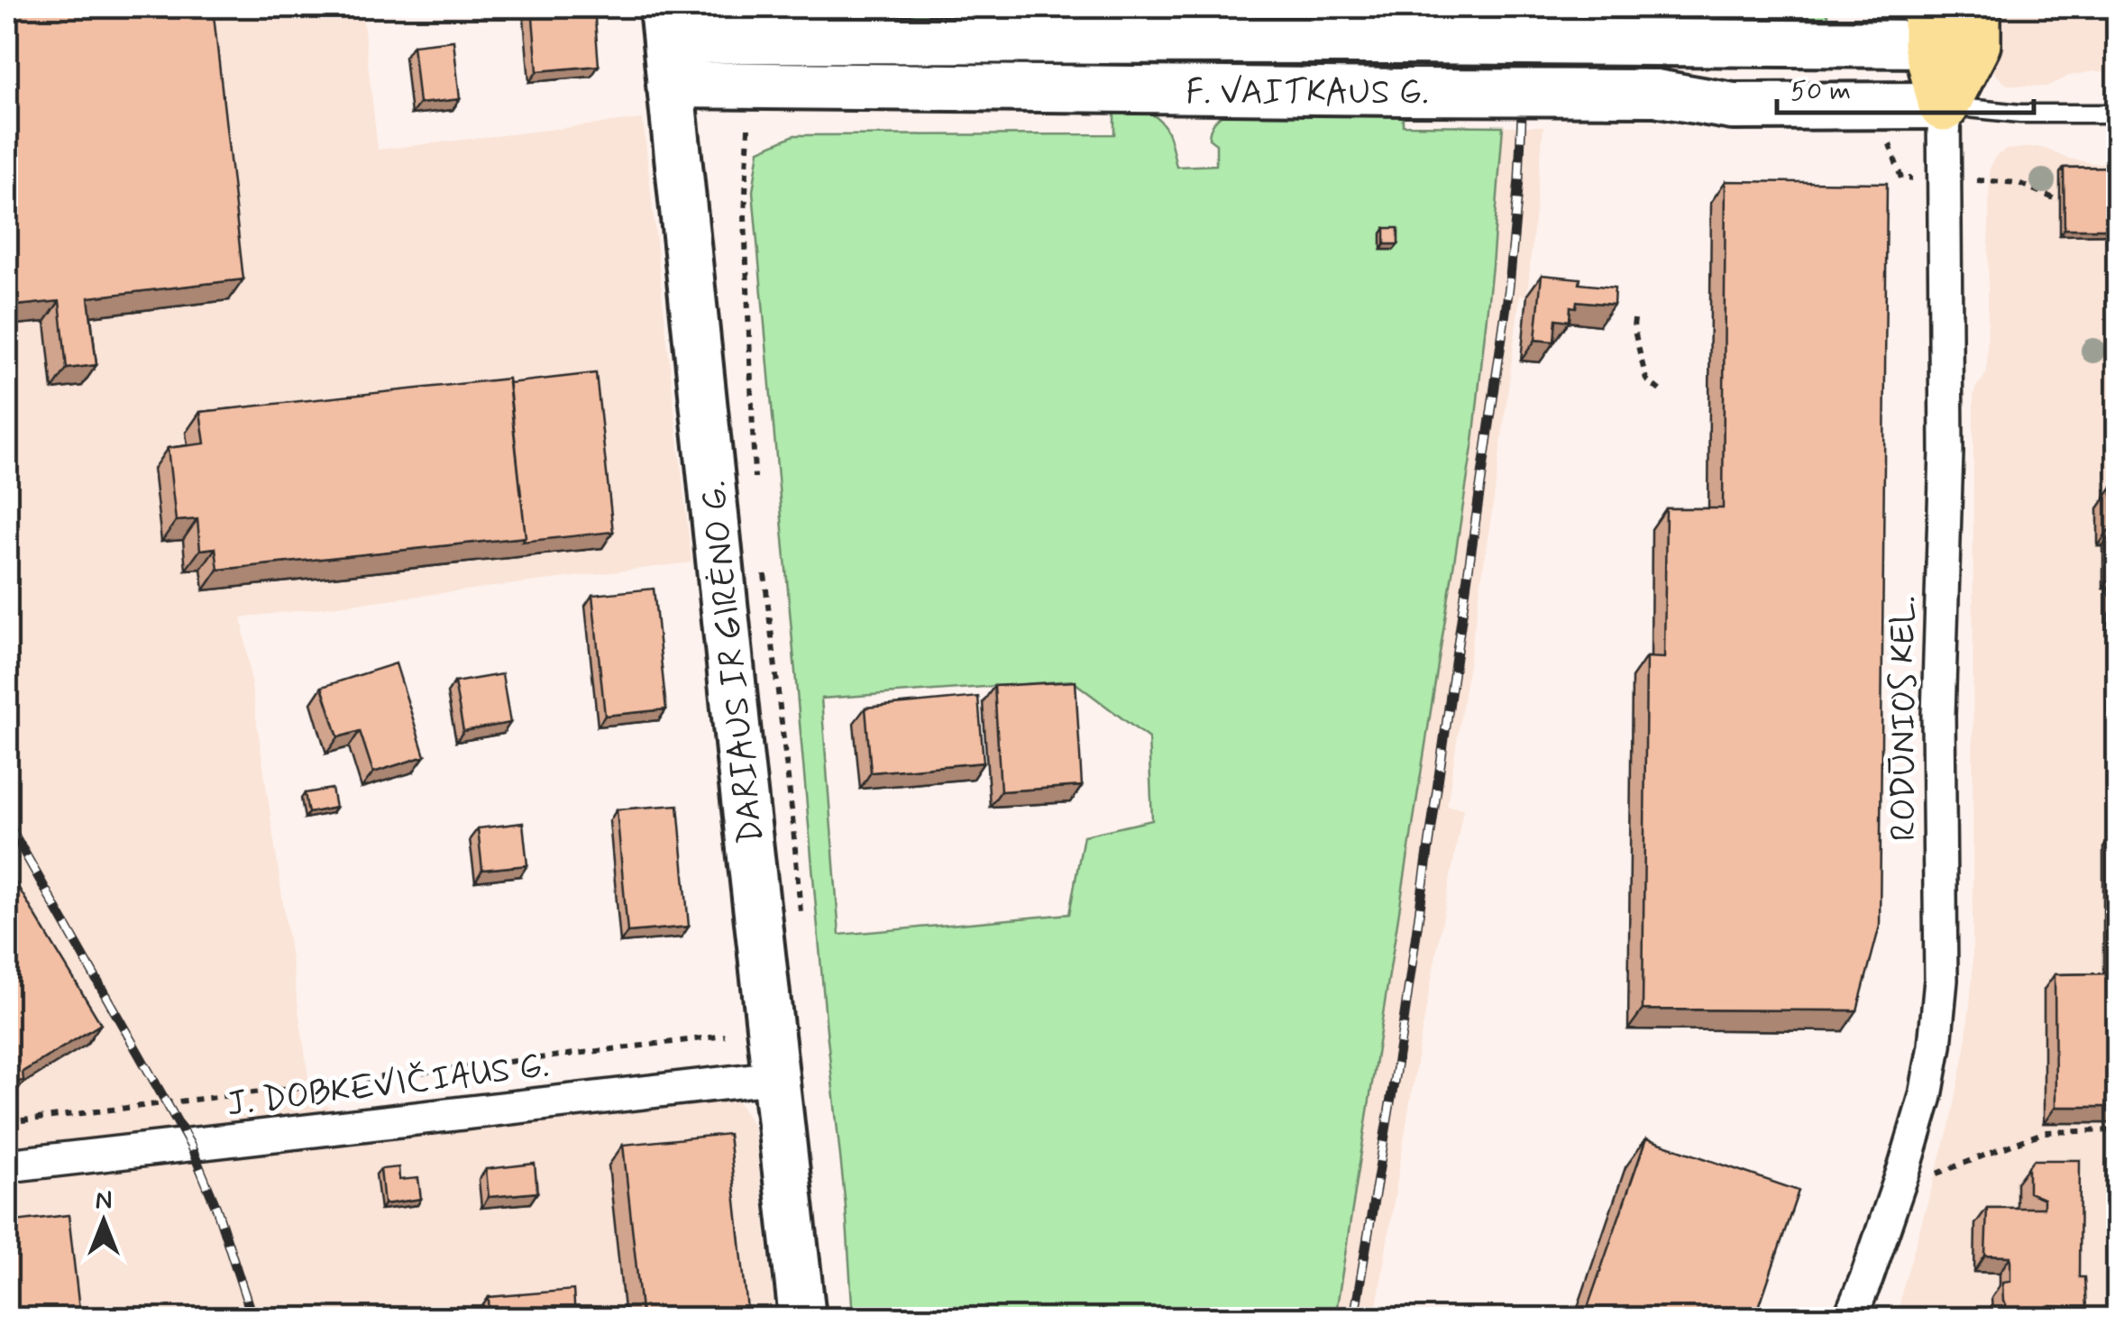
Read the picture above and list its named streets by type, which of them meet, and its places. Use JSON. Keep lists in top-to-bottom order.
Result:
{
  "streets": {
    "main road": ["F. VAITKAUS G.", "DARIAUS IR GIRĖNO G."],
    "street": ["RODŪNIOS KEL.", "J. DOBKEVIČIAUS G."]
  },
  "crossings": [
    ["F. VAITKAUS G.", "DARIAUS IR GIRĖNO G."],
    ["F. VAITKAUS G.", "RODŪNIOS KEL."],
    ["DARIAUS IR GIRĖNO G.", "J. DOBKEVIČIAUS G."]
  ],
  "scale_bar": "50 m",
  "north": "top"
}
